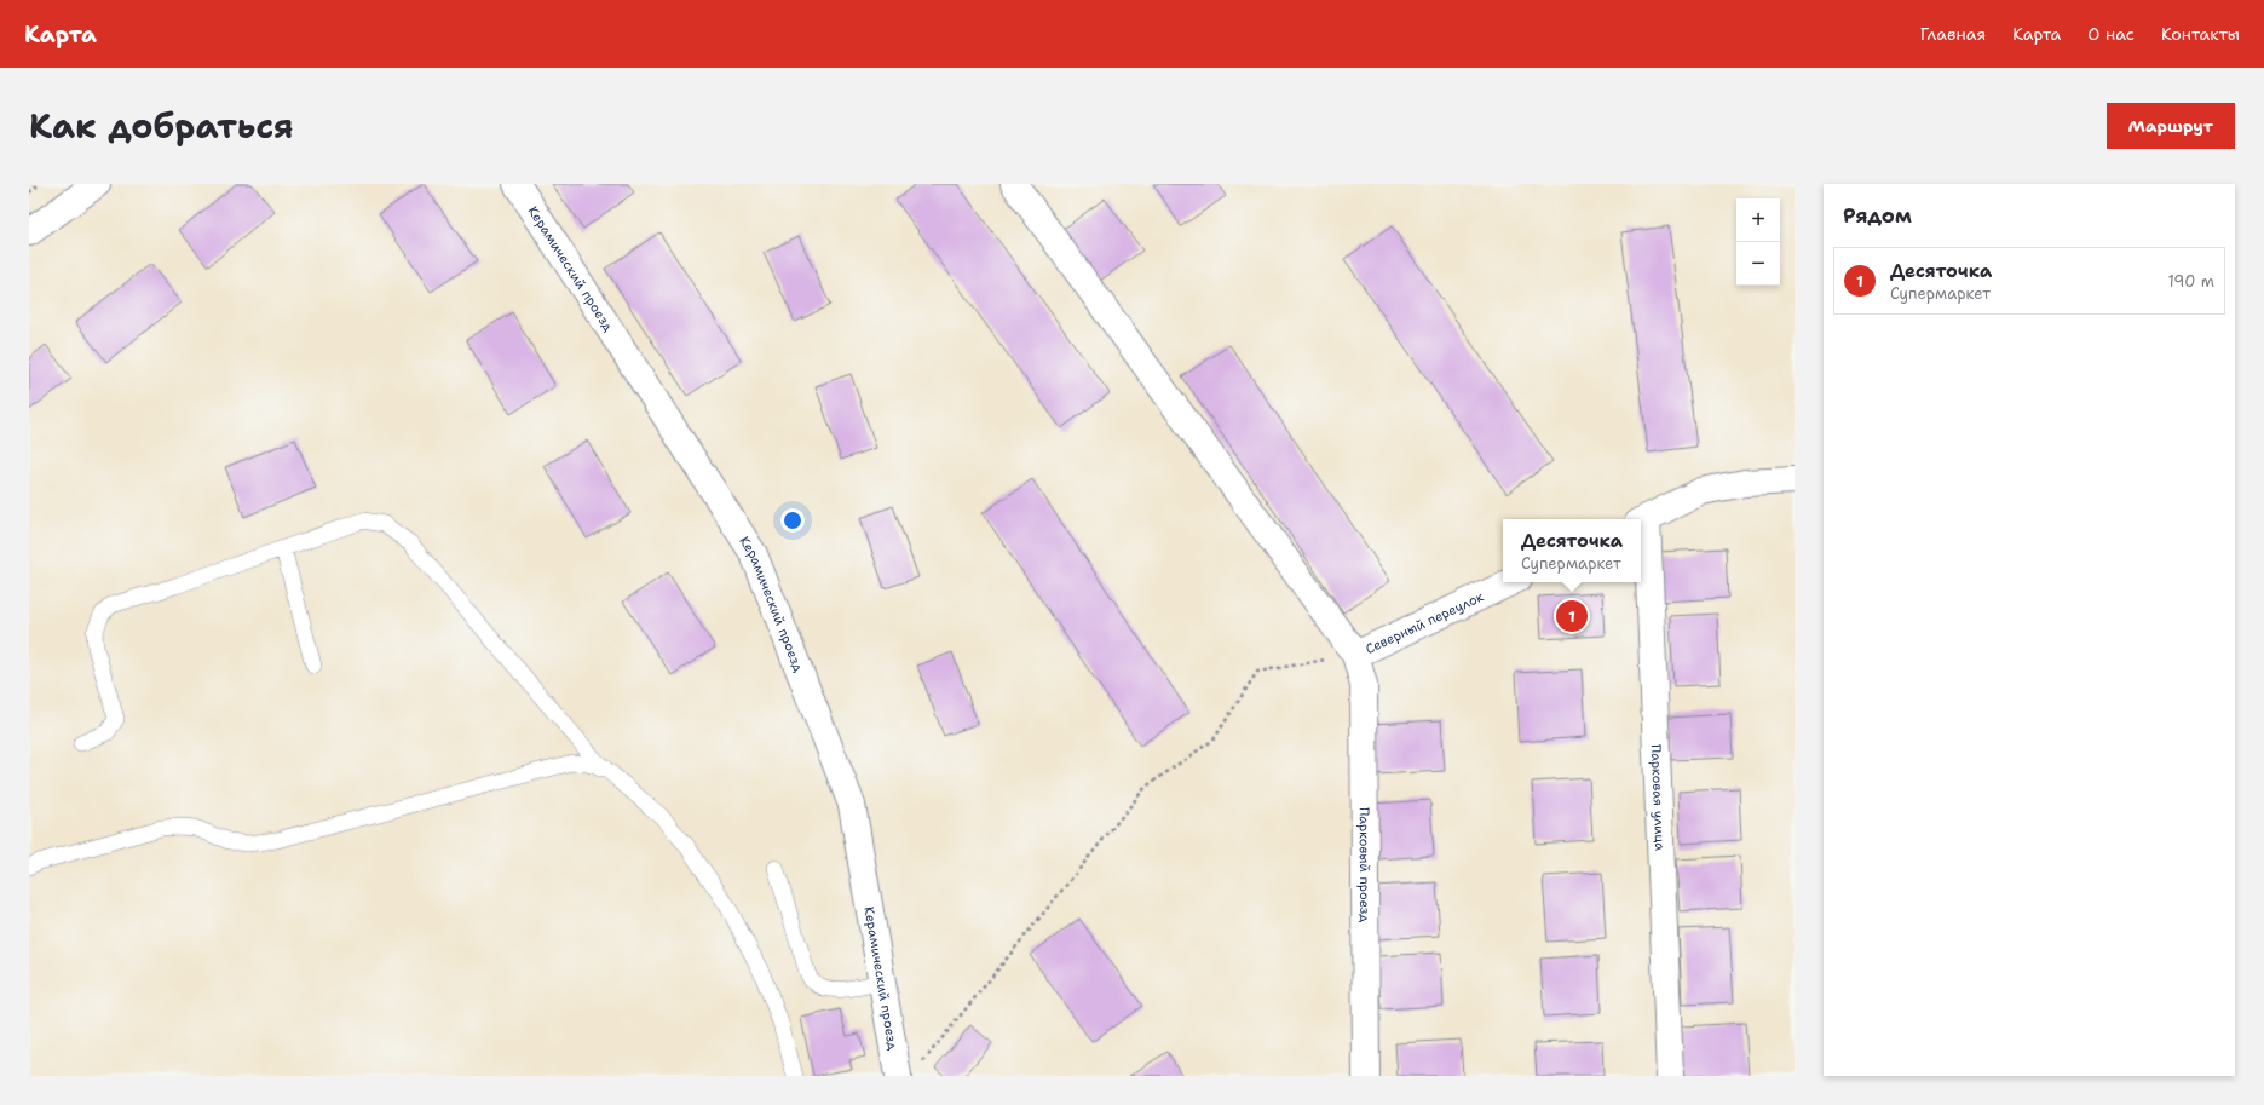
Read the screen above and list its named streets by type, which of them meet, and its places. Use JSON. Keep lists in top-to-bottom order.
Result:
{
  "streets": {
    "street": [
      "Керамический проезд",
      "Северный переулок",
      "Парковая улица",
      "Парковый проезд"
    ]
  },
  "crossings": [
    ["Северный переулок", "Парковый проезд"]
  ],
  "page": {
    "header": "Карта",
    "nav": [
      "Главная",
      "Карта",
      "О нас",
      "Контакты"
    ],
    "title": "Как добраться",
    "buttons": "Маршрут",
    "heading": "Рядом",
    "map_buttons": ["+", "−"],
    "list": [
      {
        "mark": "1",
        "name": "Десяточка",
        "note": "Супермаркет",
        "value": "190 m"
      }
    ],
    "popup": ["Десяточка", "Супермаркет"],
    "pins": "1"
  }
}
